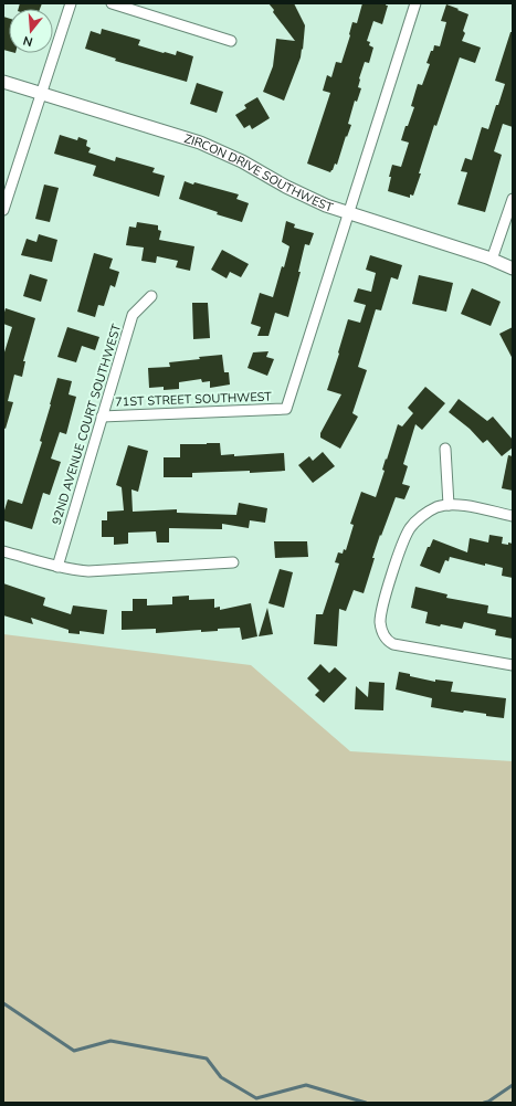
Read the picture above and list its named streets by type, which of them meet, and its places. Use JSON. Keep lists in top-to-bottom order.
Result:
{
  "streets": {
    "street": ["ZIRCON DRIVE SOUTHWEST", "71ST STREET SOUTHWEST", "92ND AVENUE COURT SOUTHWEST"]
  },
  "crossings": [
    ["ZIRCON DRIVE SOUTHWEST", "71ST STREET SOUTHWEST"],
    ["71ST STREET SOUTHWEST", "92ND AVENUE COURT SOUTHWEST"]
  ],
  "north": "bottom"
}
